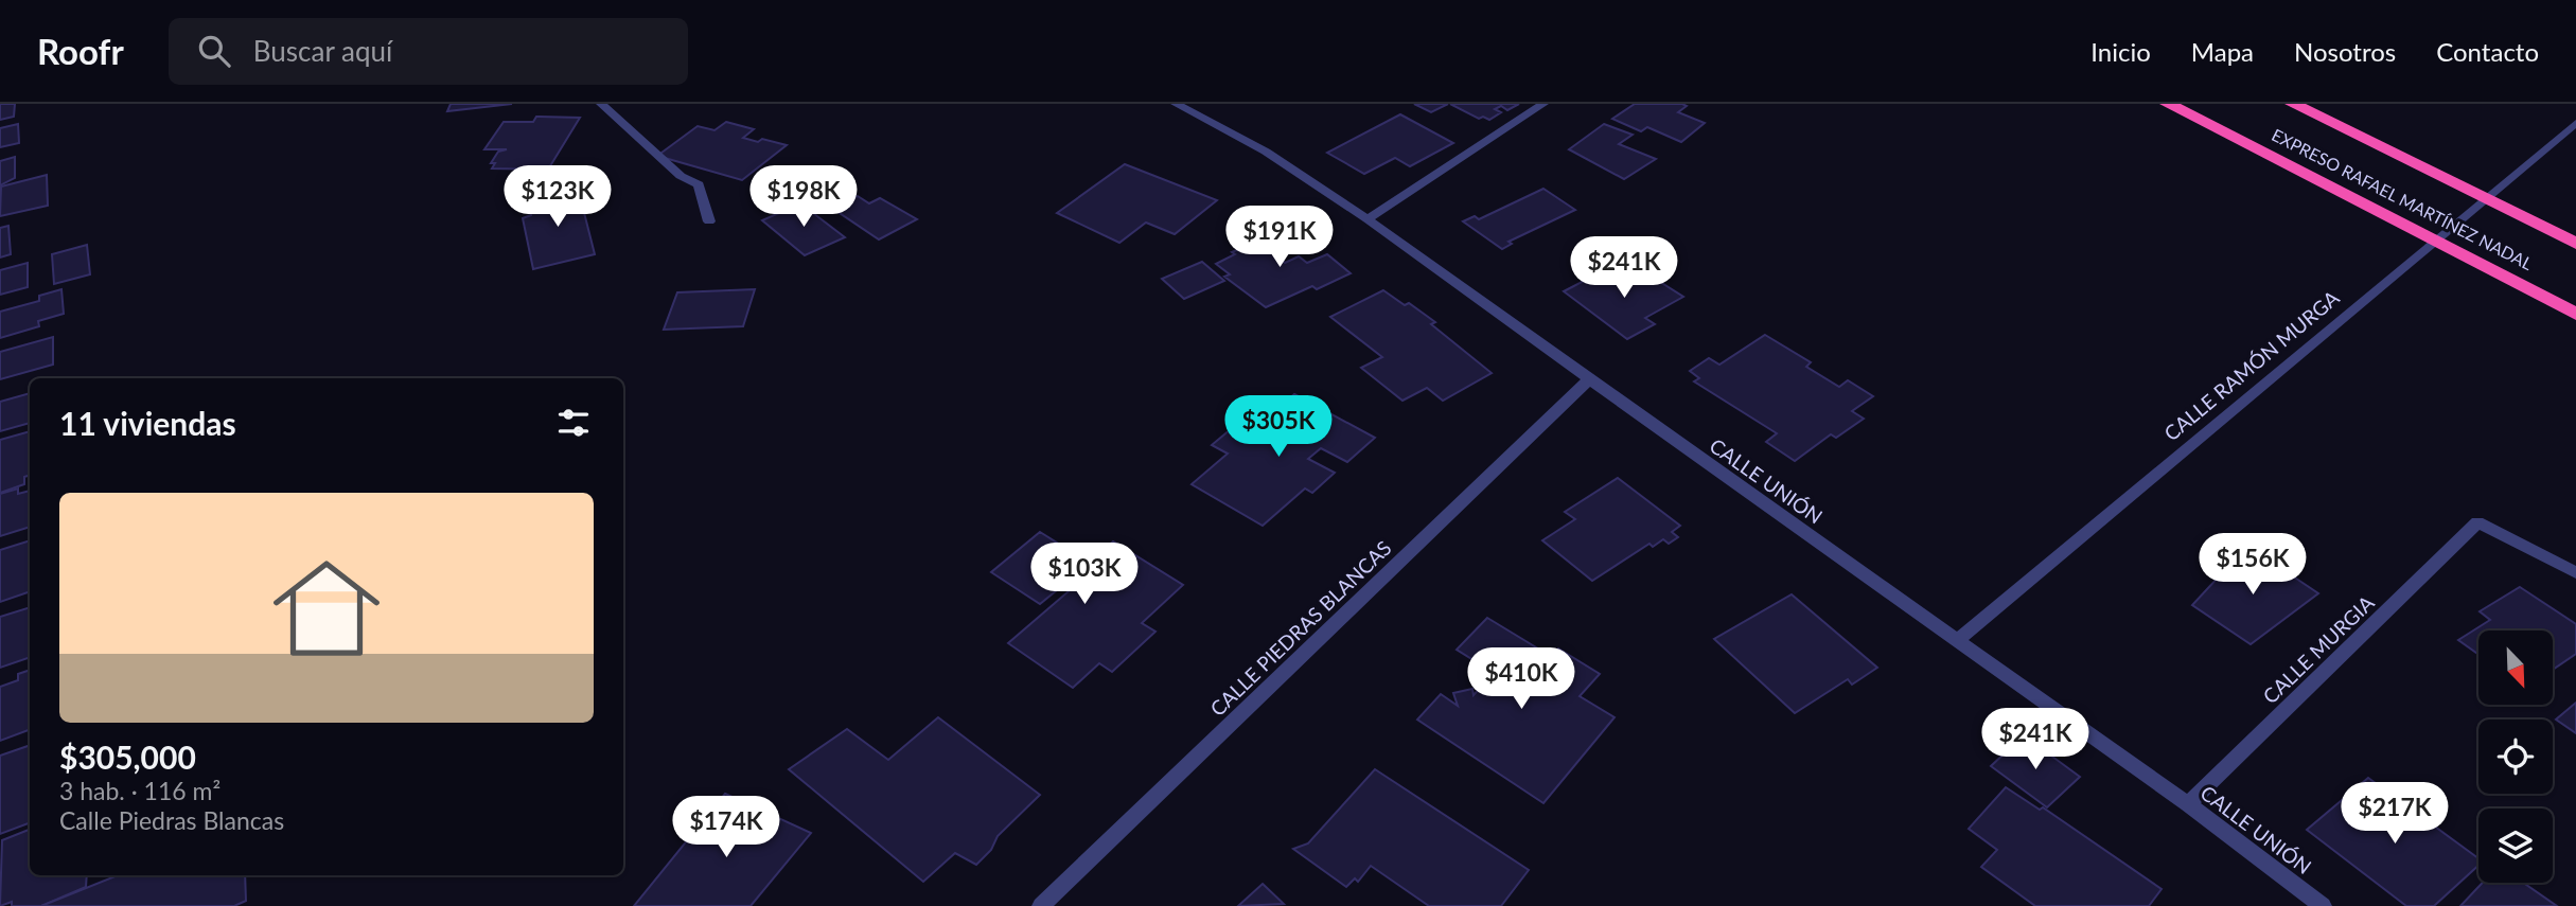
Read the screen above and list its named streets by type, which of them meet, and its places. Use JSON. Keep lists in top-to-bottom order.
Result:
{
  "streets": {
    "highway": ["EXPRESO RAFAEL MARTÍNEZ NADAL"],
    "street": [
      "CALLE RAMÓN MURGA",
      "CALLE UNIÓN",
      "CALLE PIEDRAS BLANCAS",
      "CALLE MURGIA"
    ]
  },
  "crossings": [
    ["CALLE RAMÓN MURGA", "CALLE UNIÓN"],
    ["CALLE UNIÓN", "CALLE PIEDRAS BLANCAS"],
    ["CALLE UNIÓN", "CALLE MURGIA"]
  ],
  "north": "bottom right",
  "page": {
    "header": "Roofr",
    "search": "Buscar aquí",
    "nav": [
      "Inicio",
      "Mapa",
      "Nosotros",
      "Contacto"
    ],
    "price": [
      "$123K",
      "$198K",
      "$191K",
      "$241K",
      "$305K",
      "$156K",
      "$103K",
      "$410K",
      "$241K",
      "$217K",
      "$174K"
    ],
    "heading": "11 viviendas",
    "list": [
      {
        "name": "$305,000",
        "note": "3 hab. · 116 m² · Calle Piedras Blancas"
      }
    ]
  }
}
